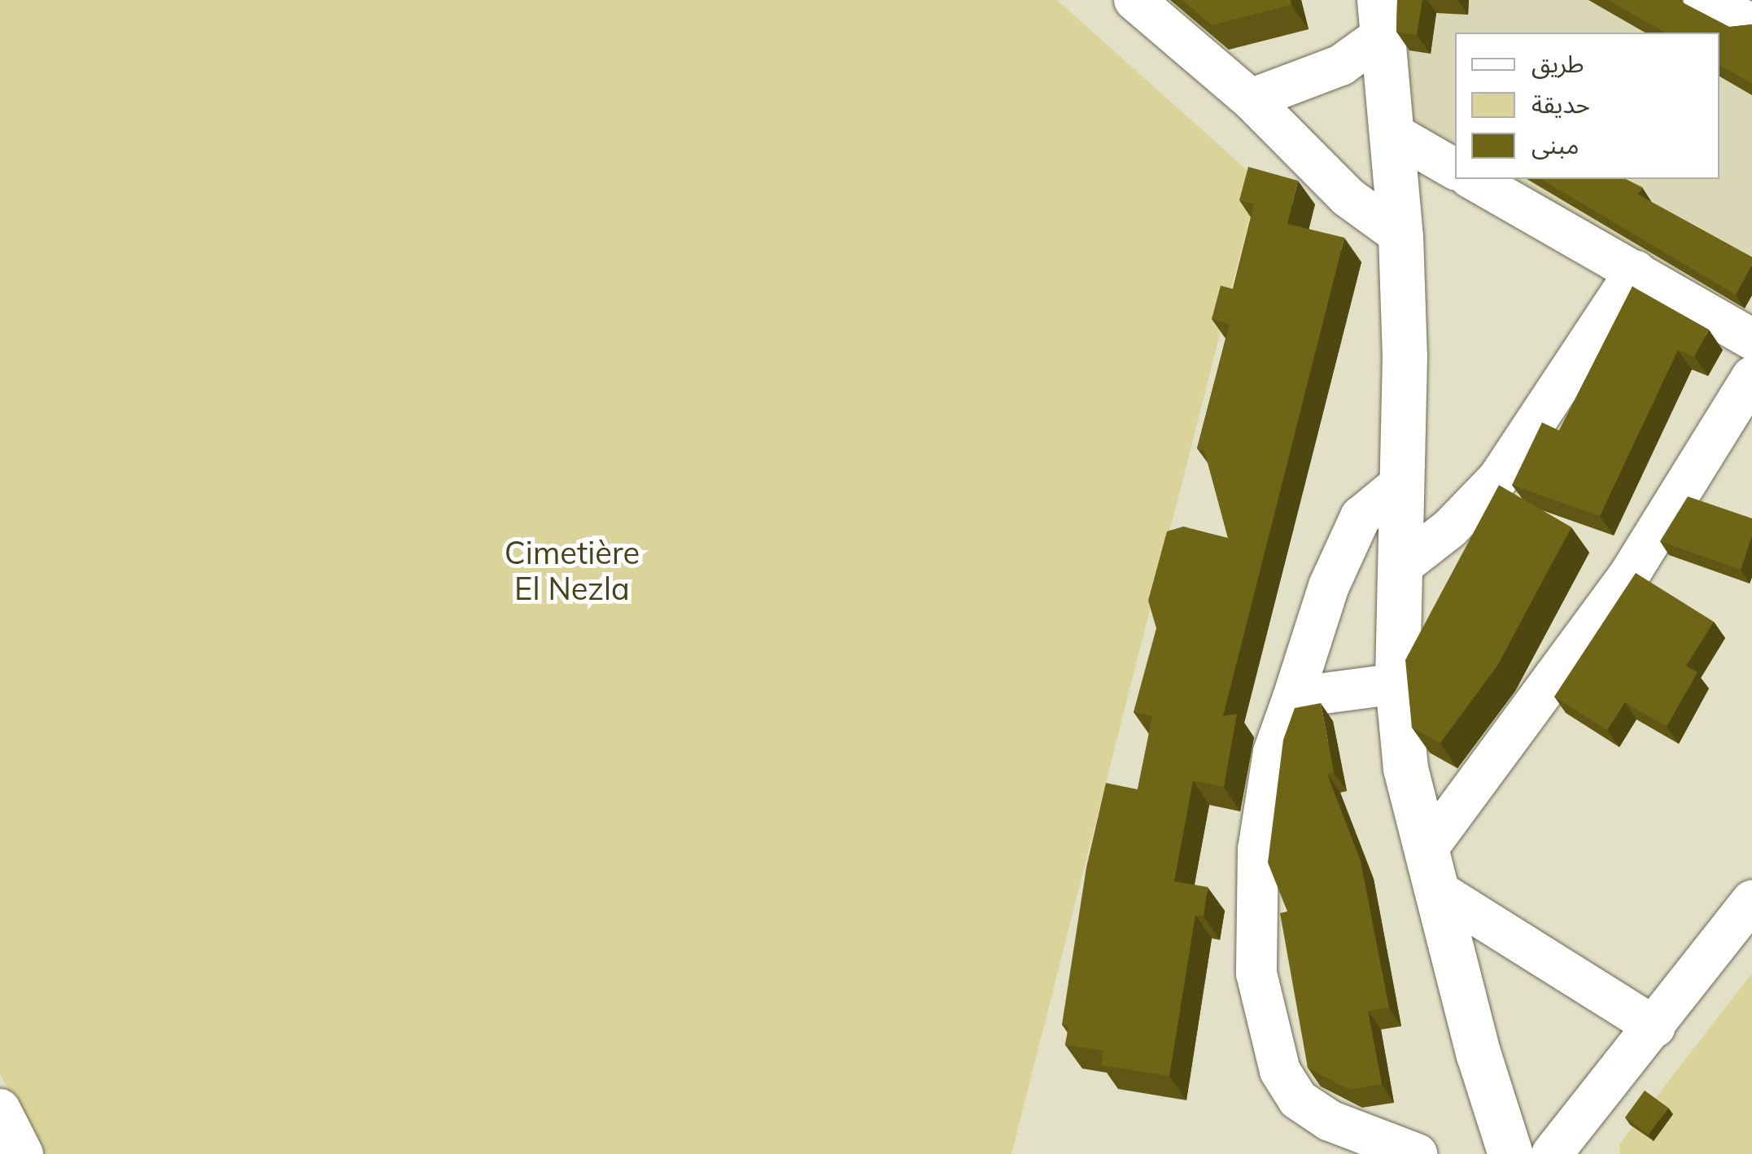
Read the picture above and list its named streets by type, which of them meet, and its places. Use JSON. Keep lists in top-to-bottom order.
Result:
{
  "parks": ["Cimetière El Nezla"],
  "legend": ["طريق", "حديقة", "مبنى"]
}
